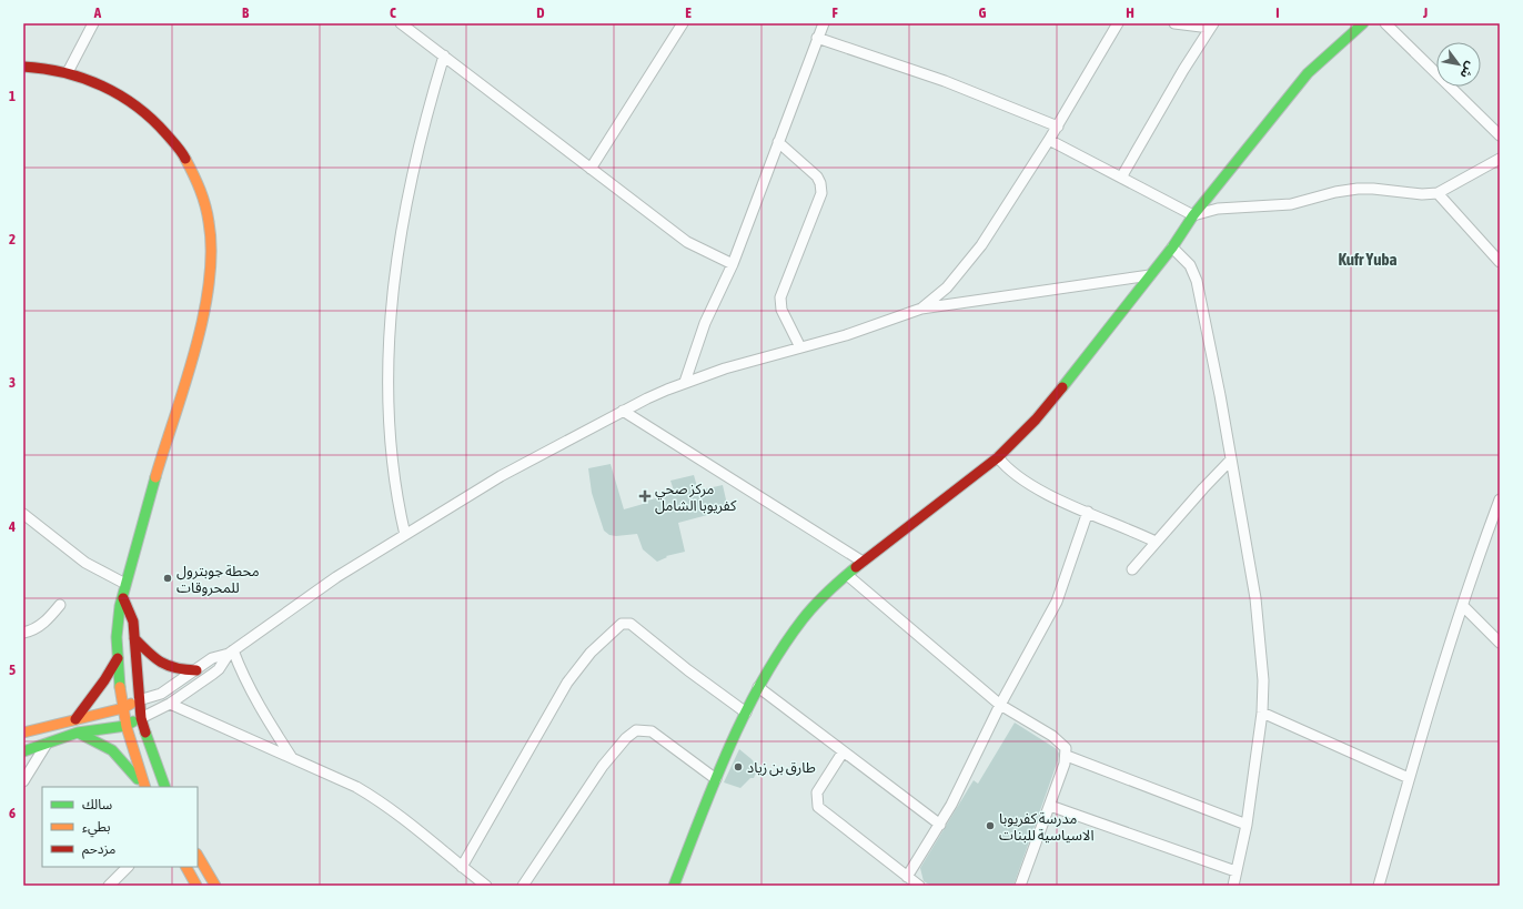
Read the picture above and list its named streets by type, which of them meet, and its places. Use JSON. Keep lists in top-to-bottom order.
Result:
{
  "districts": ["Kufr Yuba"],
  "places": {
    "health": ["مركز صحي كفريوبا الشامل"],
    "other": ["محطة جوبترول للمحروقات", "طارق بن زياد", "مدرسة كفريوبا الاسياسية للبنات"]
  },
  "legend": ["سالك", "بطيء", "مزدحم"],
  "north": "bottom right",
  "grid": {
    "columns": [
      "A",
      "B",
      "C",
      "D",
      "E",
      "F",
      "G",
      "H",
      "I",
      "J"
    ],
    "rows": [
      "1",
      "2",
      "3",
      "4",
      "5",
      "6"
    ]
  }
}
